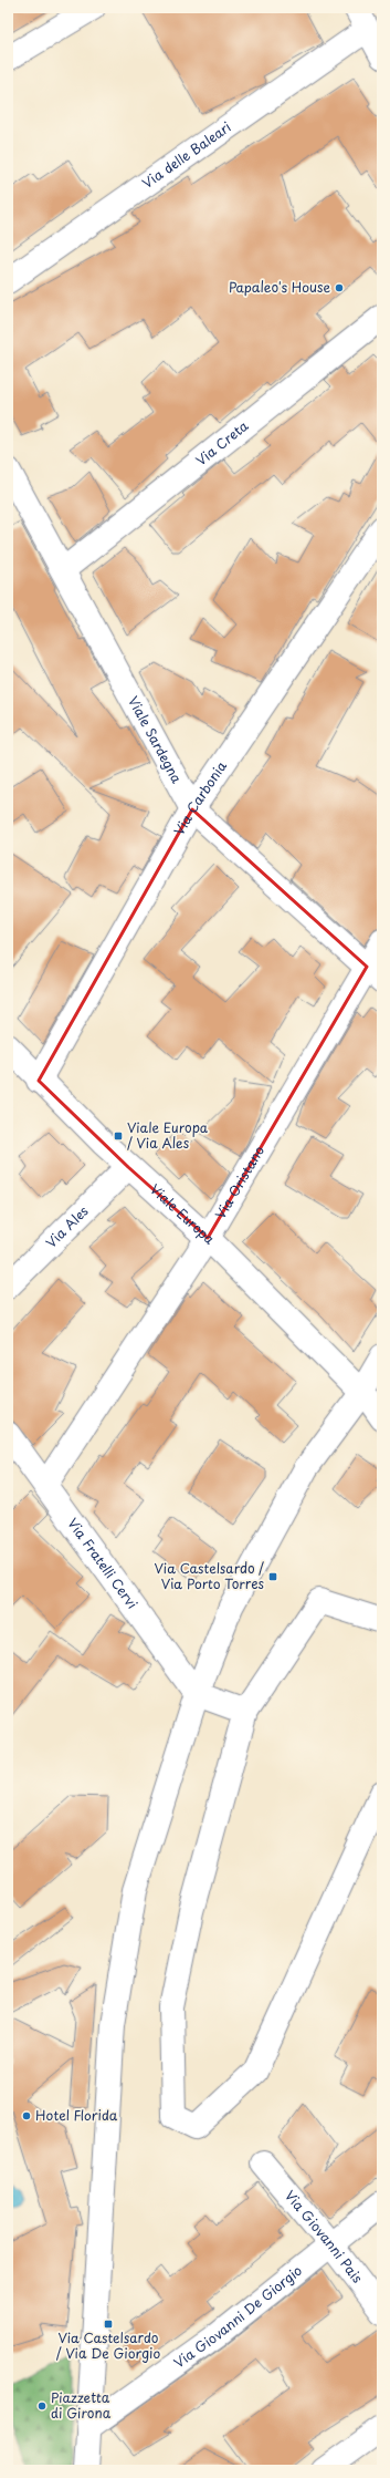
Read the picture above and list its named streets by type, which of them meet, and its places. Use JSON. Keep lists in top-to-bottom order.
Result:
{
  "streets": {
    "street": [
      "Via delle Baleari",
      "Via Creta",
      "Viale Sardegna",
      "Via Carbonia",
      "Via Oristano",
      "Viale Europa",
      "Via Ales",
      "Via Fratelli Cervi",
      "Via Giovanni Pais",
      "Via Giovanni De Giorgio"
    ]
  },
  "crossings": [
    ["Via Creta", "Viale Sardegna"],
    ["Viale Sardegna", "Via Carbonia"],
    ["Viale Sardegna", "Via Oristano"],
    ["Via Carbonia", "Viale Europa"],
    ["Via Oristano", "Viale Europa"],
    ["Via Oristano", "Via Fratelli Cervi"],
    ["Viale Europa", "Via Ales"],
    ["Via Giovanni Pais", "Via Giovanni De Giorgio"]
  ],
  "places": {
    "other": ["Papaleo's House", "Hotel Florida", "Piazzetta di Girona"],
    "transit": ["Viale Europa / Via Ales", "Via Castelsardo / Via Porto Torres", "Via Castelsardo / Via De Giorgio"]
  }
}
